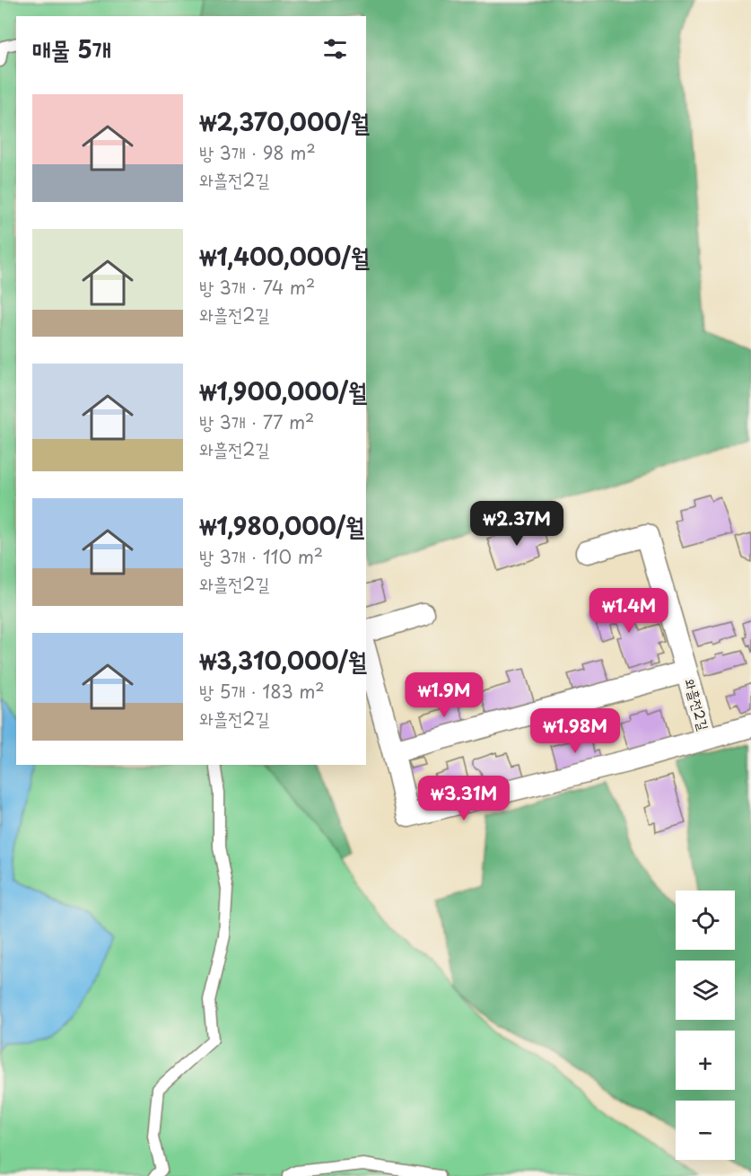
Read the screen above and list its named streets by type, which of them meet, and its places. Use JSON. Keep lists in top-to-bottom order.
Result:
{
  "streets": {
    "street": ["와흘전2길"]
  },
  "page": {
    "heading": "매물 5개",
    "list": [
      {
        "name": "₩2,370,000/월",
        "note": "방 3개 · 98 m² · 와흘전2길"
      },
      {
        "name": "₩1,400,000/월",
        "note": "방 3개 · 74 m² · 와흘전2길"
      },
      {
        "name": "₩1,900,000/월",
        "note": "방 3개 · 77 m² · 와흘전2길"
      },
      {
        "name": "₩1,980,000/월",
        "note": "방 3개 · 110 m² · 와흘전2길"
      },
      {
        "name": "₩3,310,000/월",
        "note": "방 5개 · 183 m² · 와흘전2길"
      }
    ],
    "price": [
      "₩2.37M",
      "₩1.4M",
      "₩1.9M",
      "₩1.98M",
      "₩3.31M"
    ],
    "map_buttons": ["+", "−"]
  }
}
